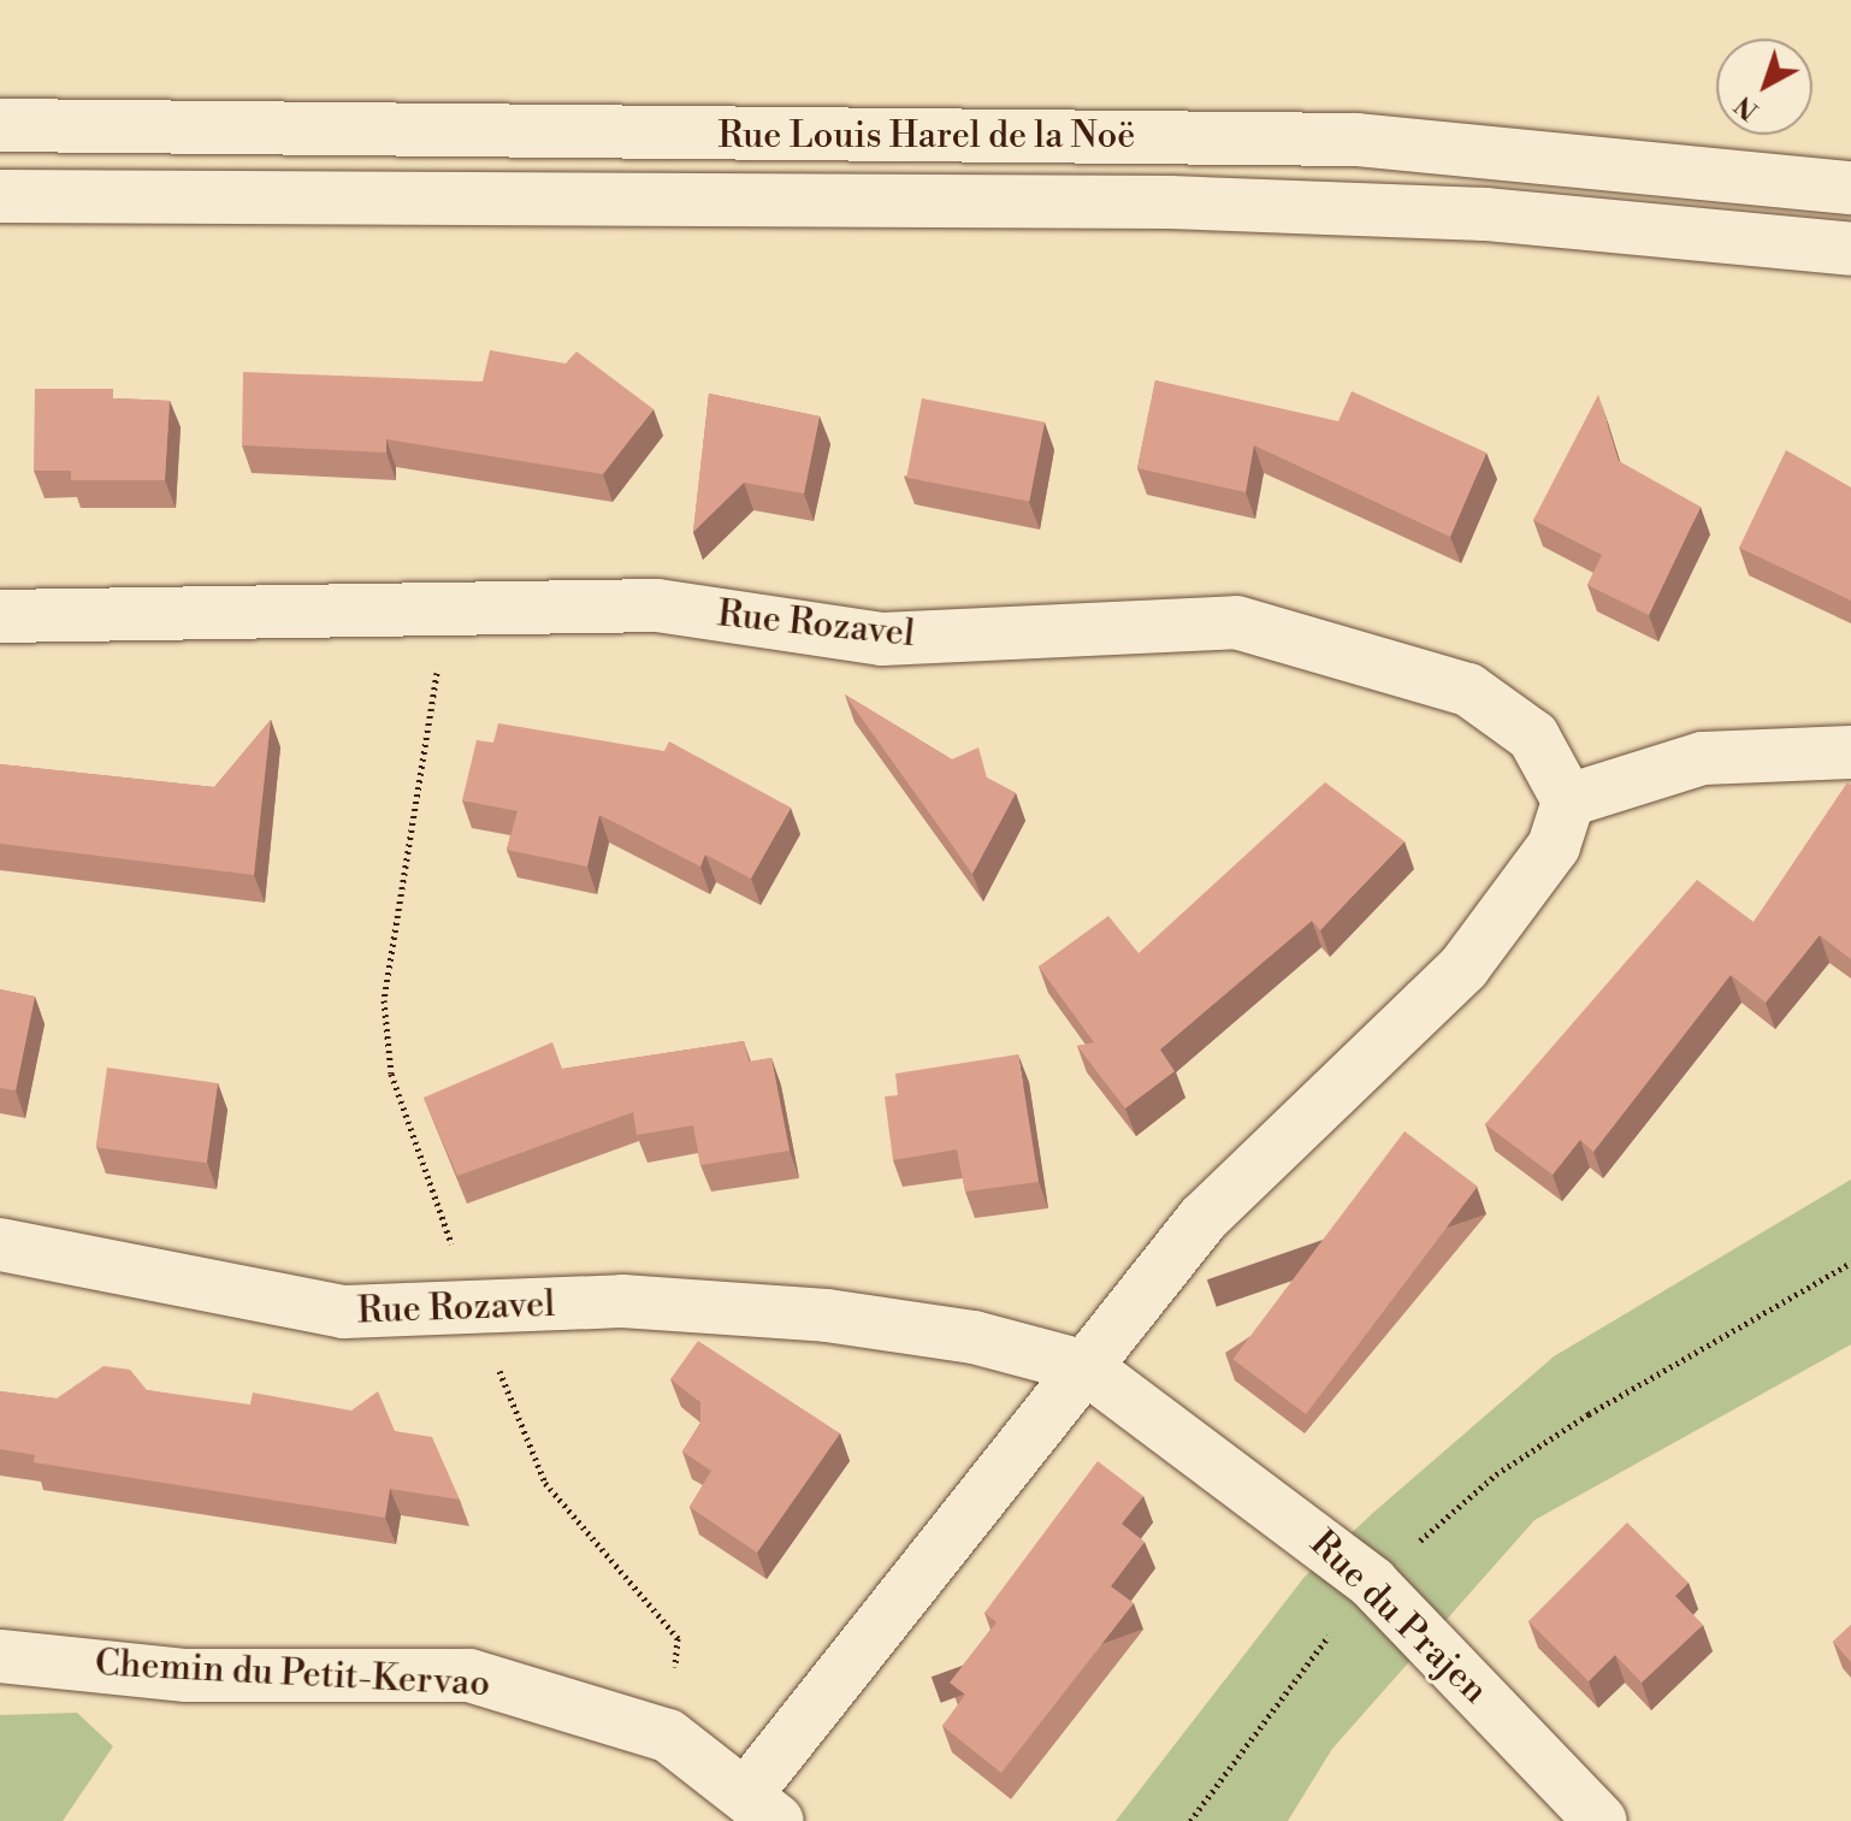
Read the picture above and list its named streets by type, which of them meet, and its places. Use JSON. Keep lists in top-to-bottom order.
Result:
{
  "streets": {
    "street": [
      "Rue Louis Harel de la Noë",
      "Rue Rozavel",
      "Rue du Prajen",
      "Chemin du Petit-Kervao"
    ]
  },
  "crossings": [
    ["Rue Rozavel", "Rue du Prajen"]
  ],
  "north": "bottom left"
}
